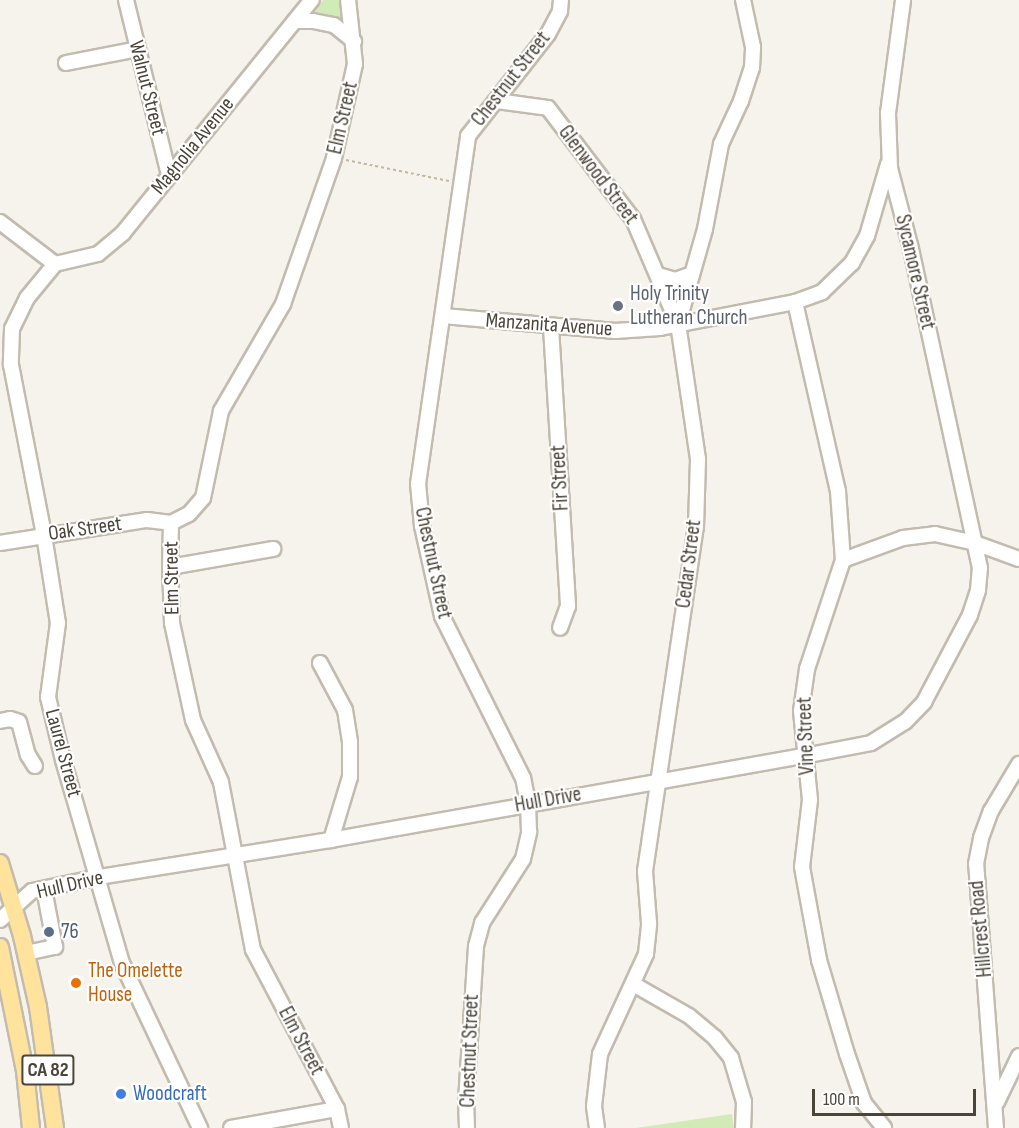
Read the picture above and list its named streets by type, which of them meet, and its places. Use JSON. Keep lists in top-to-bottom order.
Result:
{
  "streets": {
    "main road": ["CA 82"],
    "street": [
      "Chestnut Street",
      "Walnut Street",
      "Elm Street",
      "Magnolia Avenue",
      "Glenwood Street",
      "Sycamore Street",
      "Manzanita Avenue",
      "Fir Street",
      "Oak Street",
      "Cedar Street",
      "Vine Street",
      "Laurel Street",
      "Hull Drive",
      "Hillcrest Road"
    ]
  },
  "crossings": [
    ["Chestnut Street", "Glenwood Street"],
    ["Chestnut Street", "Manzanita Avenue"],
    ["Chestnut Street", "Hull Drive"],
    ["Walnut Street", "Magnolia Avenue"],
    ["Elm Street", "Oak Street"],
    ["Elm Street", "Hull Drive"],
    ["Magnolia Avenue", "Laurel Street"],
    ["Glenwood Street", "Manzanita Avenue"],
    ["Glenwood Street", "Cedar Street"],
    ["Sycamore Street", "Manzanita Avenue"],
    ["Sycamore Street", "Hull Drive"],
    ["Manzanita Avenue", "Fir Street"],
    ["Manzanita Avenue", "Cedar Street"],
    ["Manzanita Avenue", "Vine Street"],
    ["Oak Street", "Laurel Street"],
    ["Cedar Street", "Hull Drive"],
    ["Vine Street", "Hull Drive"],
    ["Laurel Street", "Hull Drive"],
    ["Hull Drive", "CA 82"]
  ],
  "places": [
    "Holy Trinity Lutheran Church",
    "76",
    "The Omelette House",
    "Woodcraft"
  ],
  "scale_bar": "100 m"
}
